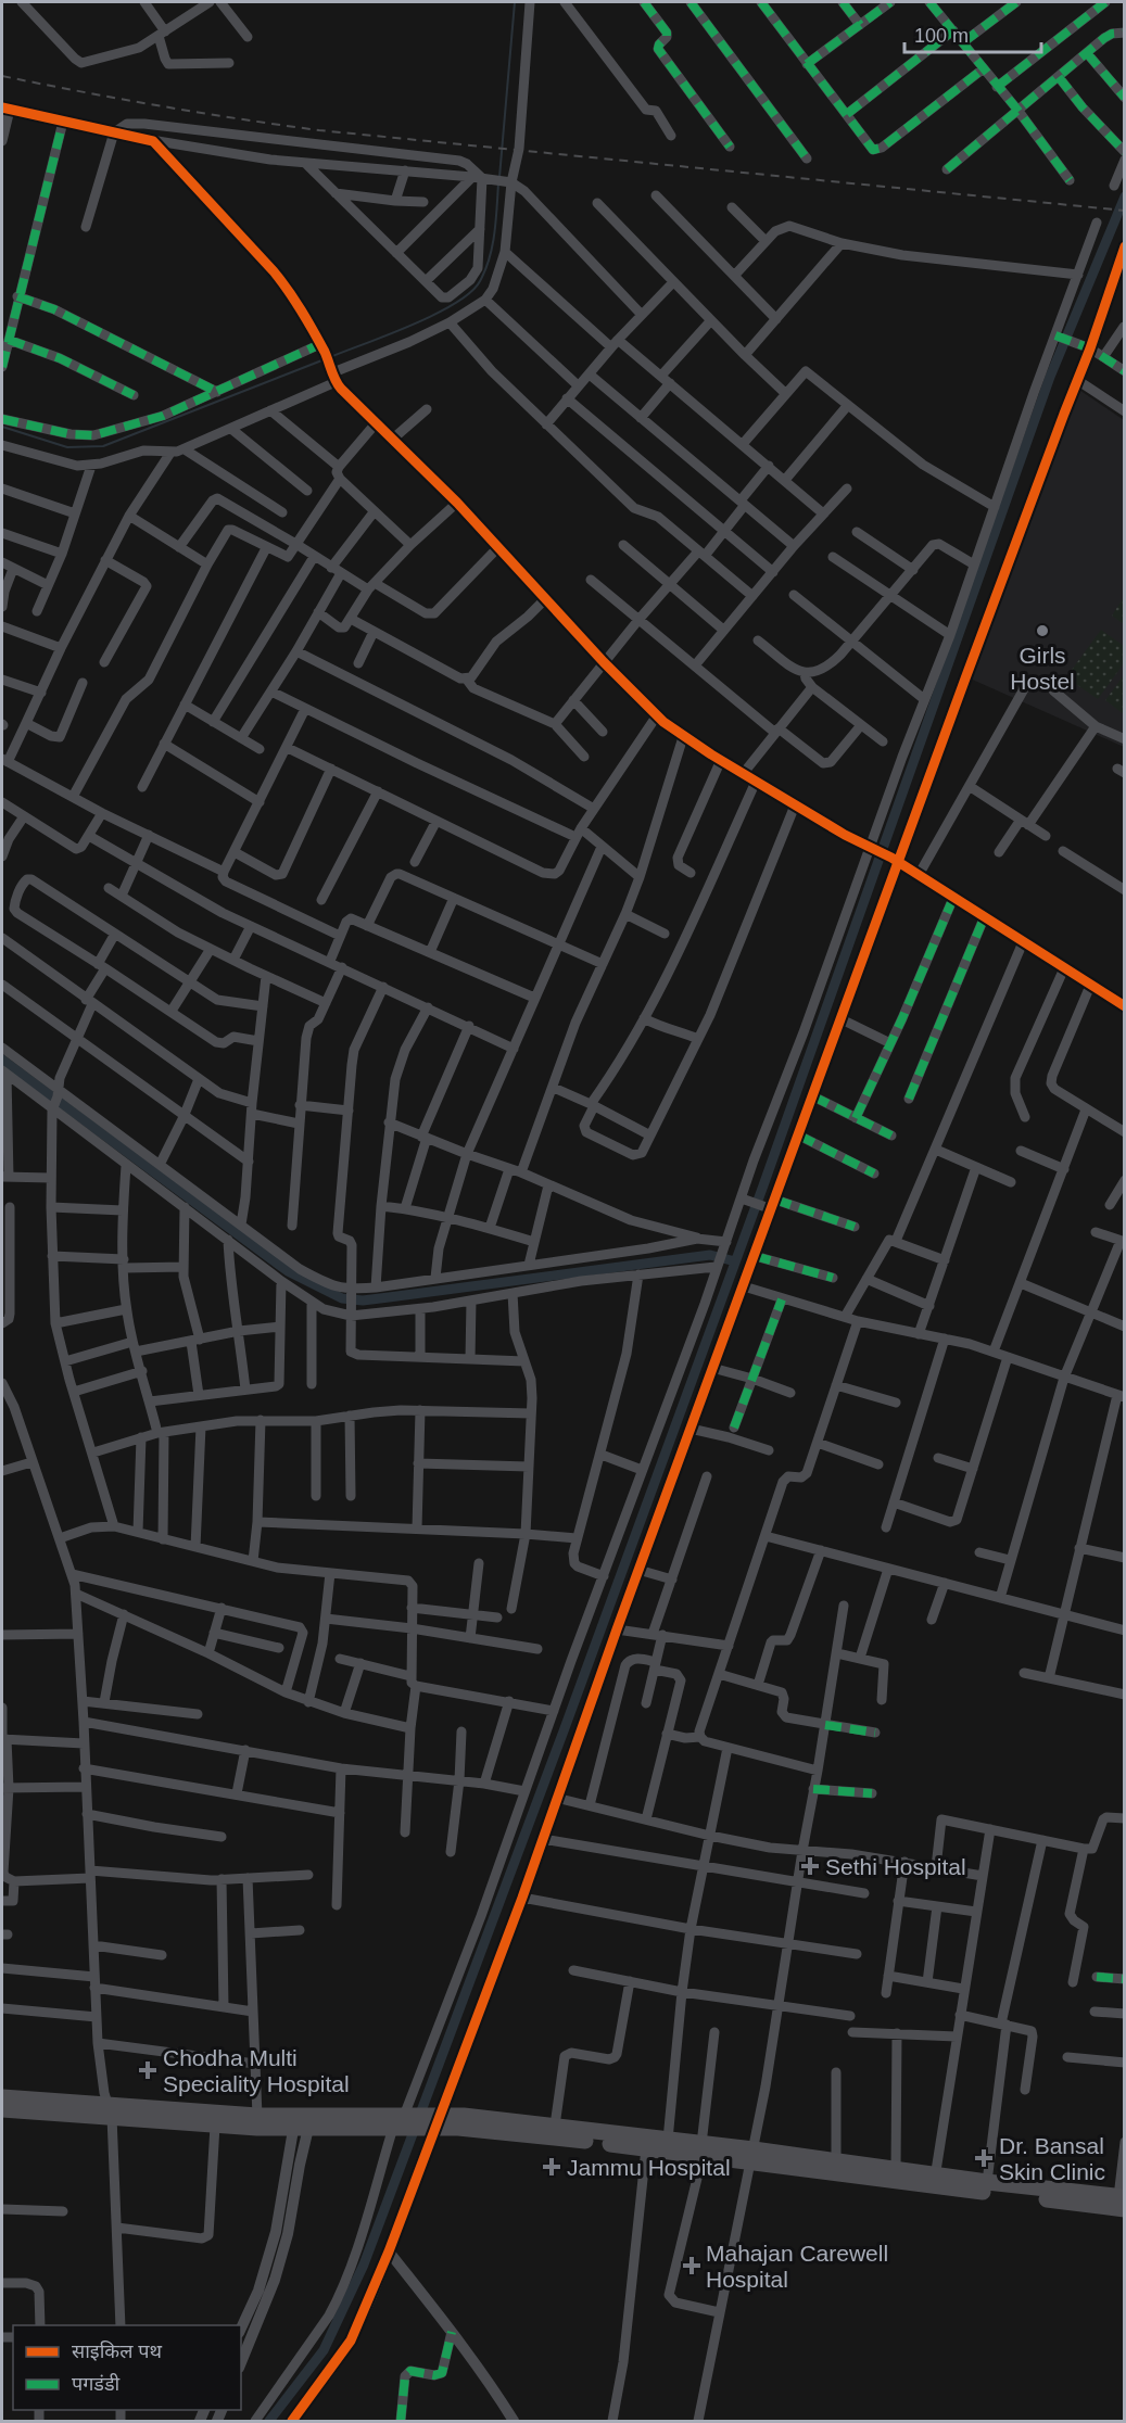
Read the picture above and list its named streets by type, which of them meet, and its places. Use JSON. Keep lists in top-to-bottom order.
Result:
{
  "places": {
    "other": ["Girls Hostel"],
    "health": [
      "Sethi Hospital",
      "Chodha Multi Speciality Hospital",
      "Dr. Bansal Skin Clinic",
      "Jammu Hospital",
      "Mahajan Carewell Hospital"
    ]
  },
  "legend": ["साइकिल पथ", "पगडंडी"],
  "scale_bar": "100 m"
}
